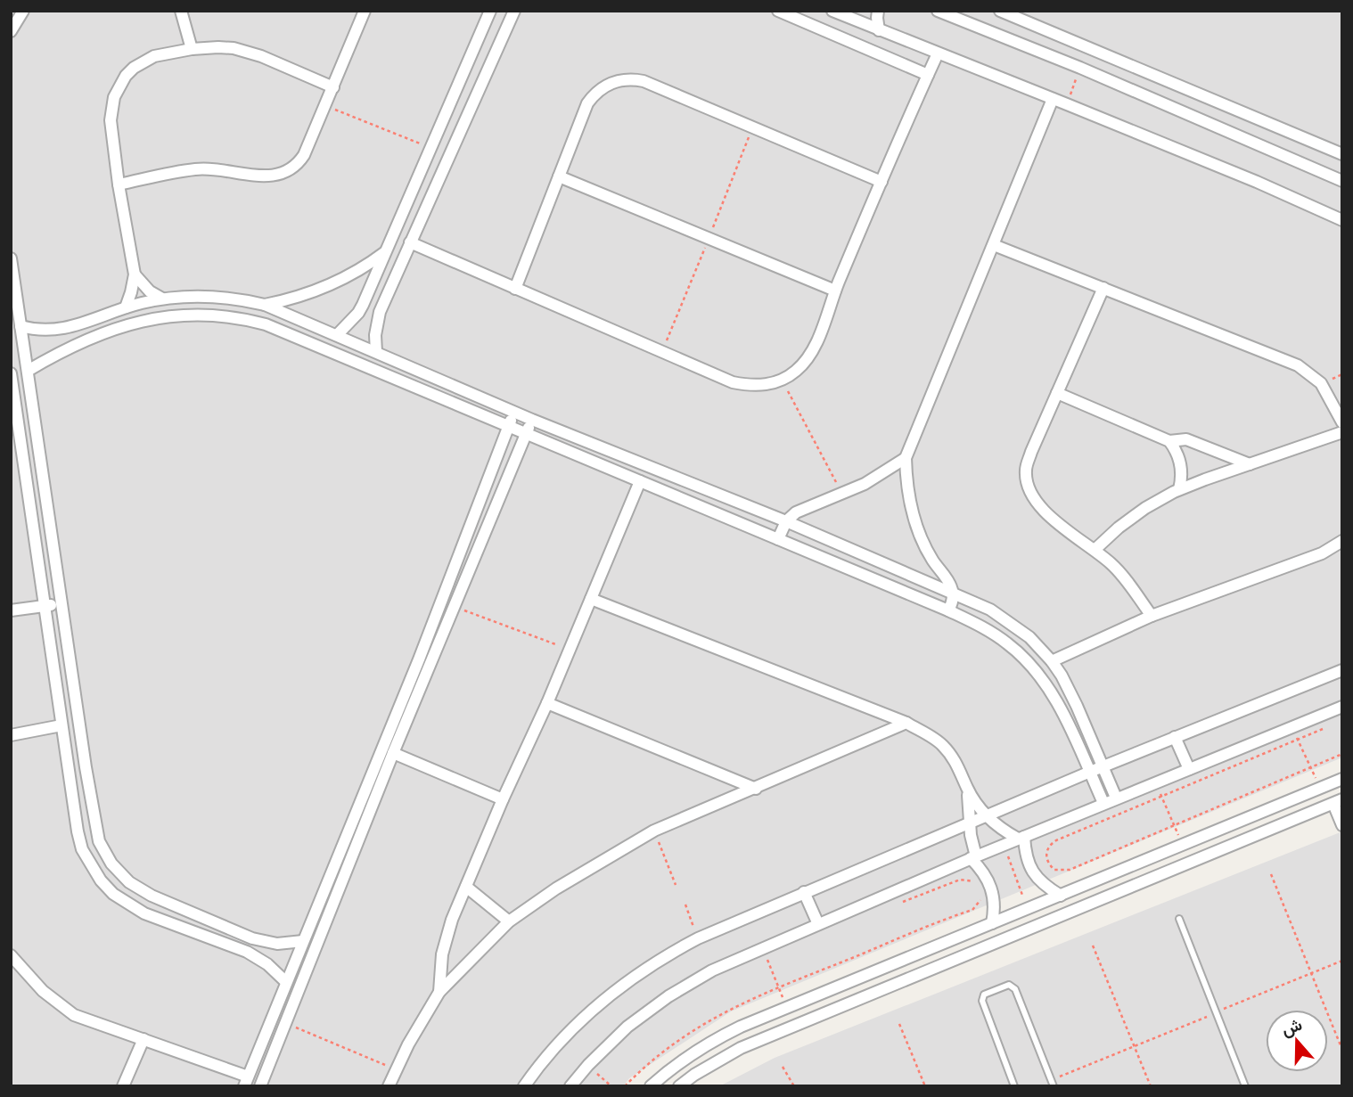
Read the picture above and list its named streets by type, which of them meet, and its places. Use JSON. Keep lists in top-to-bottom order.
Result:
{
  "north": "top"
}
